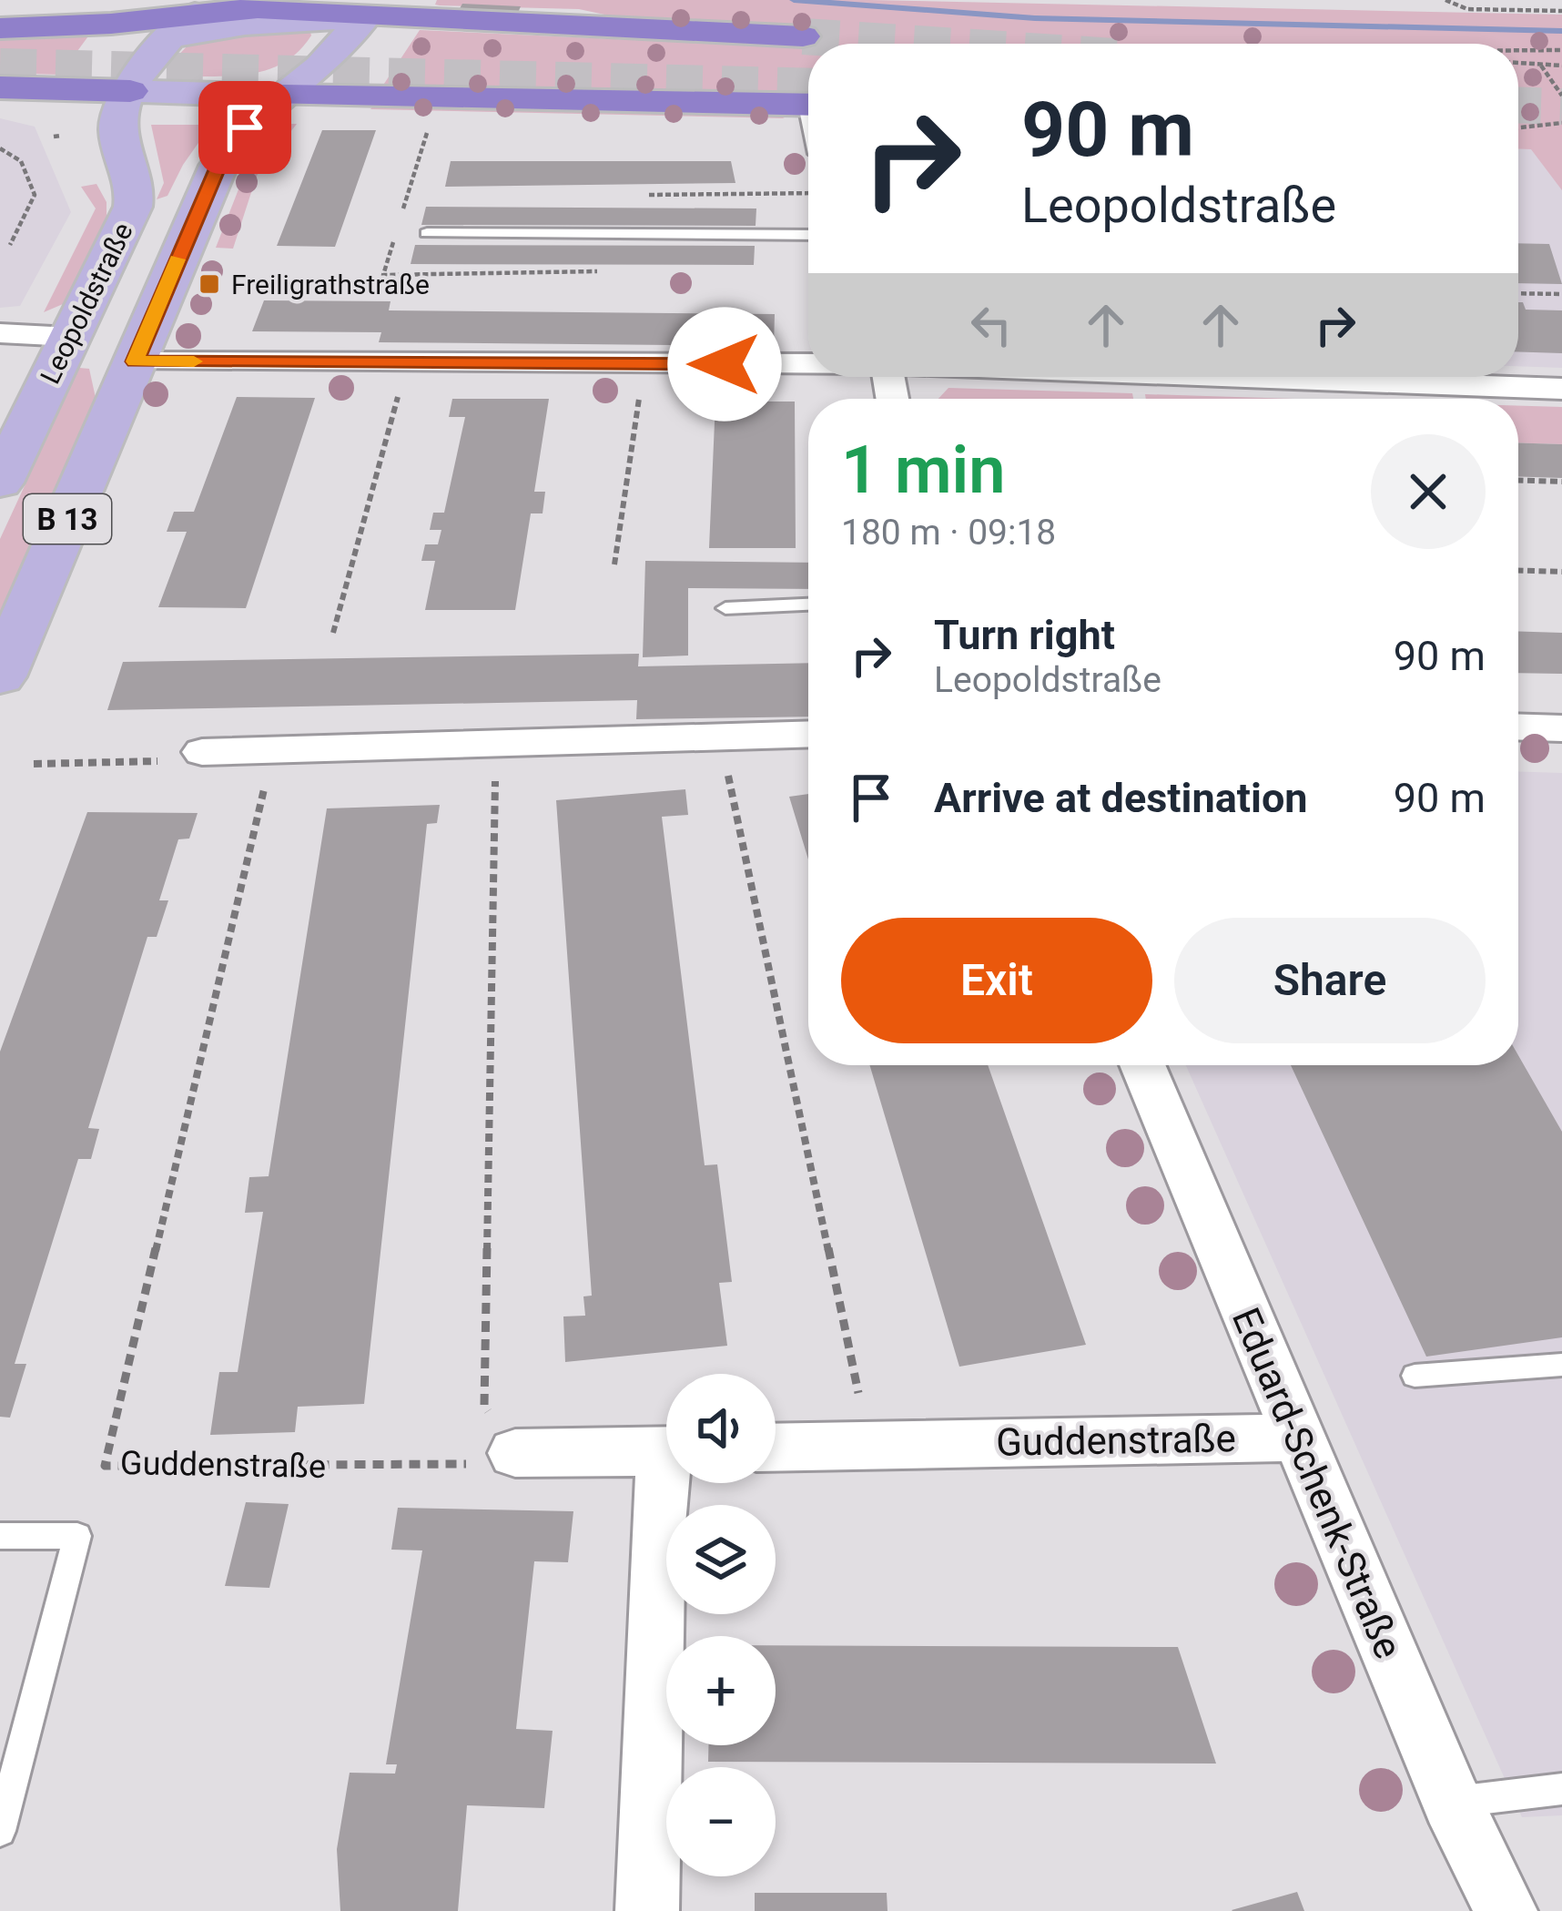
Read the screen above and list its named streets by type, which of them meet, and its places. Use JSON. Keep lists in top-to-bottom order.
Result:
{
  "streets": {
    "main road": ["Leopoldstraße", "B 13"],
    "street": ["Guddenstraße", "Eduard-Schenk-Straße"]
  },
  "crossings": [
    ["Guddenstraße", "Eduard-Schenk-Straße"]
  ],
  "places": {
    "transit": ["Freiligrathstraße"]
  },
  "page": {
    "turn": ["90 m", "Leopoldstraße"],
    "heading": ["1 min", "180 m · 09:18"],
    "list": [
      {
        "name": "Turn right",
        "note": "Leopoldstraße",
        "value": "90 m"
      },
      {
        "name": "Arrive at destination",
        "value": "90 m"
      }
    ],
    "buttons": ["Exit", "Share"],
    "map_buttons": ["+", "−"]
  }
}
